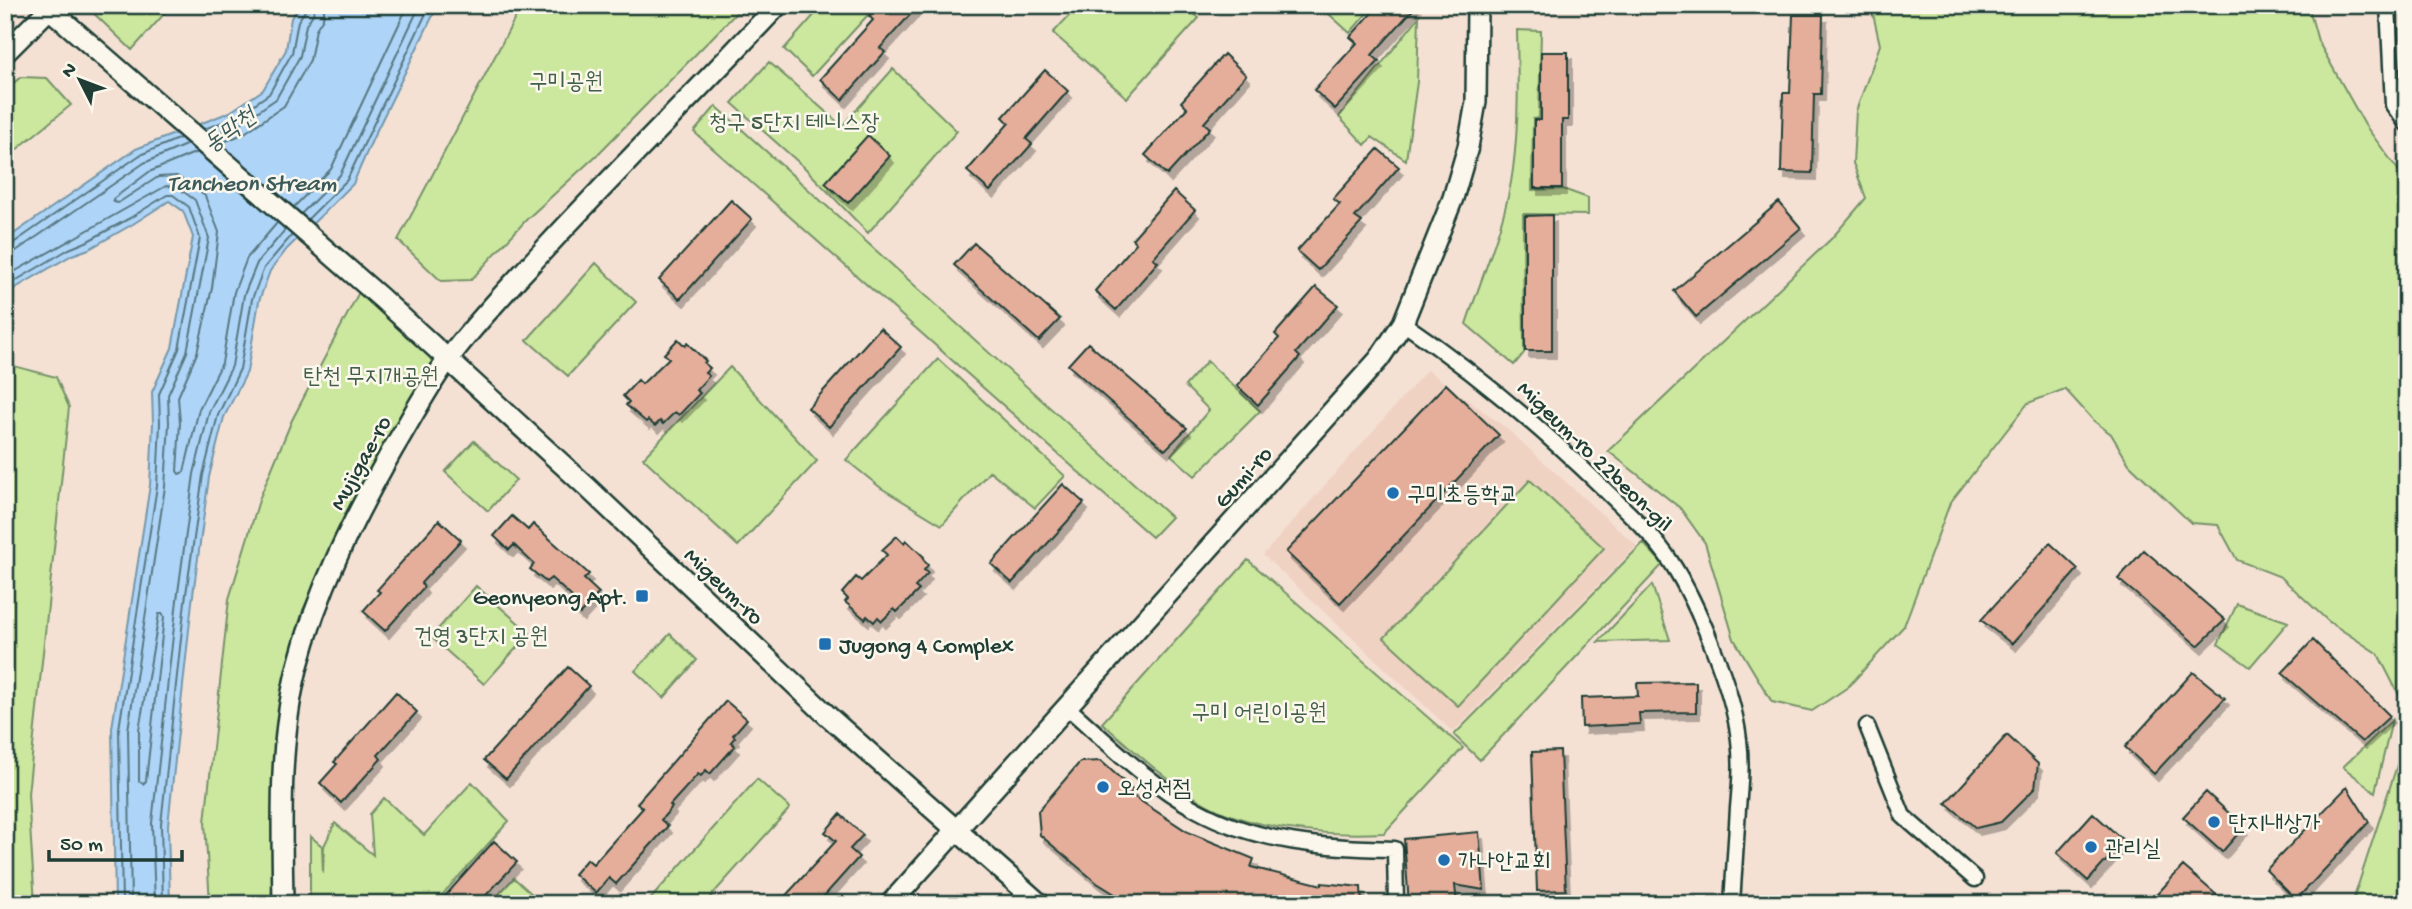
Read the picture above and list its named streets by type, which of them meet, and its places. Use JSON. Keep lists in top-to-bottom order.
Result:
{
  "streets": {
    "street": [
      "Migeum-ro 22beon-gil",
      "Mujigae-ro",
      "Gumi-ro",
      "Migeum-ro"
    ]
  },
  "crossings": [
    ["Migeum-ro 22beon-gil", "Gumi-ro"],
    ["Mujigae-ro", "Migeum-ro"],
    ["Gumi-ro", "Migeum-ro"]
  ],
  "water": ["동막천", "Tancheon Stream"],
  "parks": [
    "구미공원",
    "청구 5단지 테니스장",
    "탄천 무지개공원",
    "건영 3단지 공원",
    "구미 어린이공원"
  ],
  "places": {
    "other": [
      "구미초등학교",
      "오성서점",
      "단지내상가",
      "관리실",
      "가나안교회"
    ],
    "transit": ["Geonyeong Apt.", "Jugong 4 Complex"]
  },
  "scale_bar": "50 m",
  "north": "top left"
}
